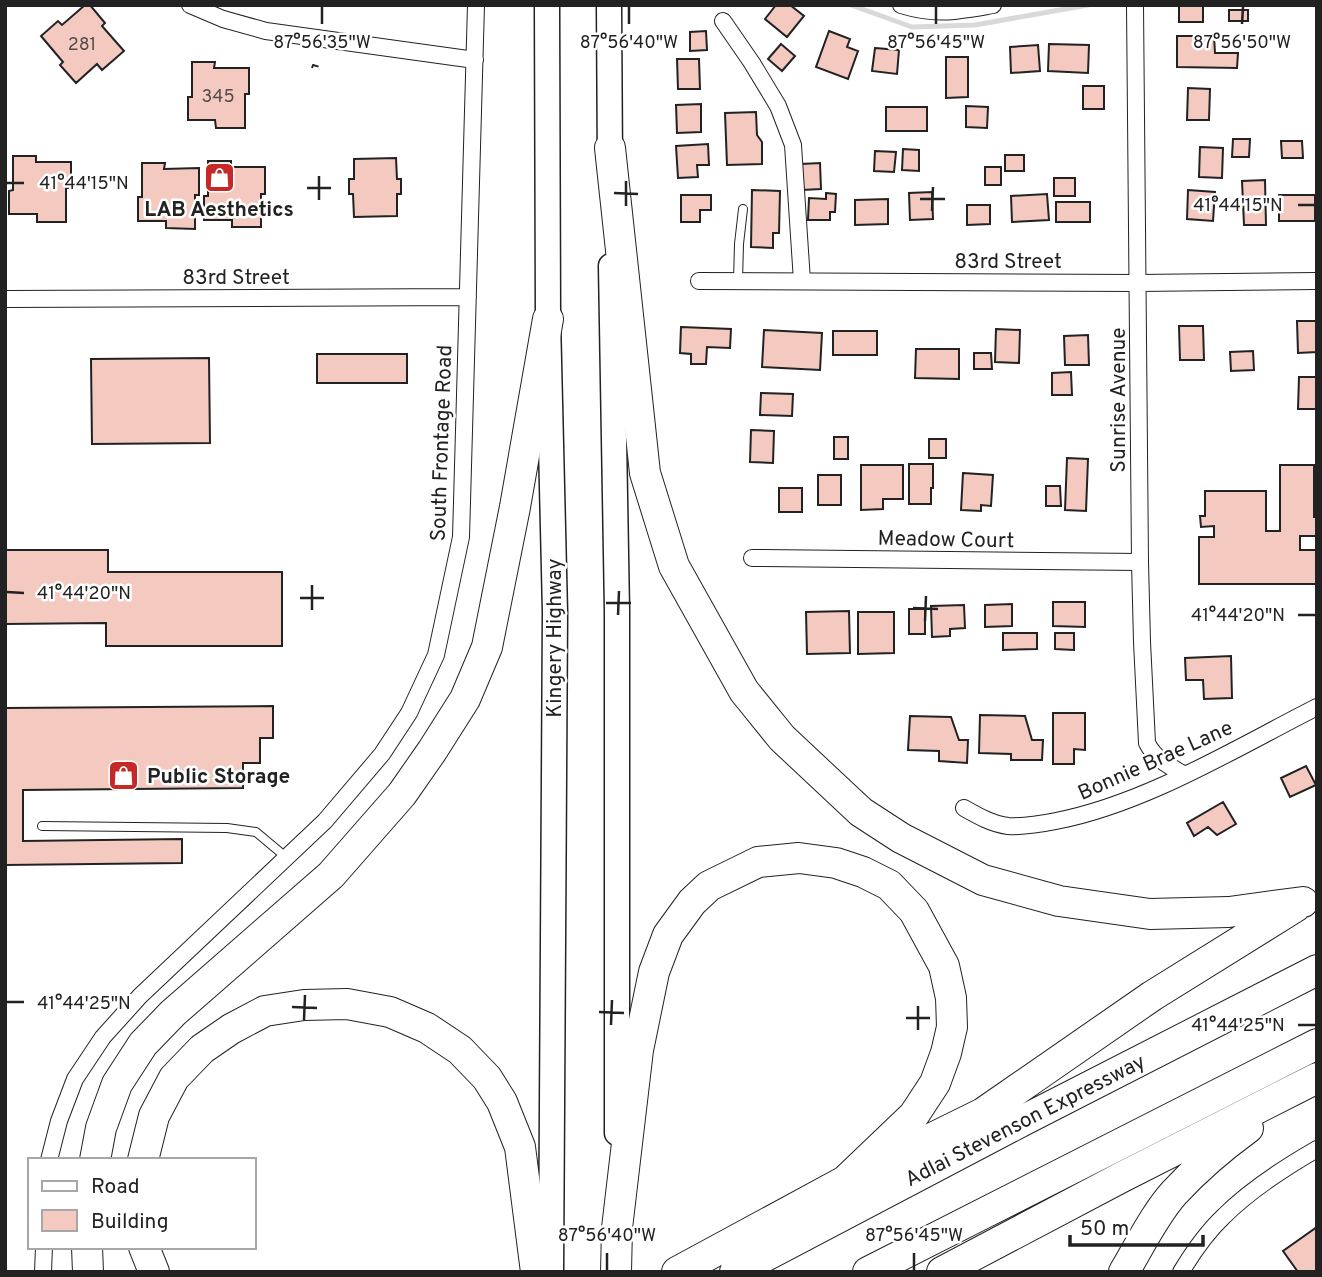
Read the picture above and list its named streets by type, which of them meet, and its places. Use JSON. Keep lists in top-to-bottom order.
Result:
{
  "streets": {
    "highway": ["Adlai Stevenson Expressway"],
    "main road": ["Kingery Highway"],
    "street": [
      "83rd Street",
      "Sunrise Avenue",
      "South Frontage Road",
      "Meadow Court",
      "Bonnie Brae Lane"
    ]
  },
  "crossings": [
    ["83rd Street", "Sunrise Avenue"],
    ["83rd Street", "South Frontage Road"],
    ["Sunrise Avenue", "Meadow Court"],
    ["Sunrise Avenue", "Bonnie Brae Lane"]
  ],
  "places": {
    "shop": ["LAB Aesthetics", "Public Storage"]
  },
  "house_numbers": ["281", "345"],
  "legend": ["Road", "Building"],
  "scale_bar": "50 m",
  "coordinates": [
    "87°56'35\"W",
    "87°56'40\"W",
    "87°56'45\"W",
    "87°56'50\"W",
    "41°44'15\"N",
    "41°44'20\"N",
    "41°44'25\"N"
  ]
}
